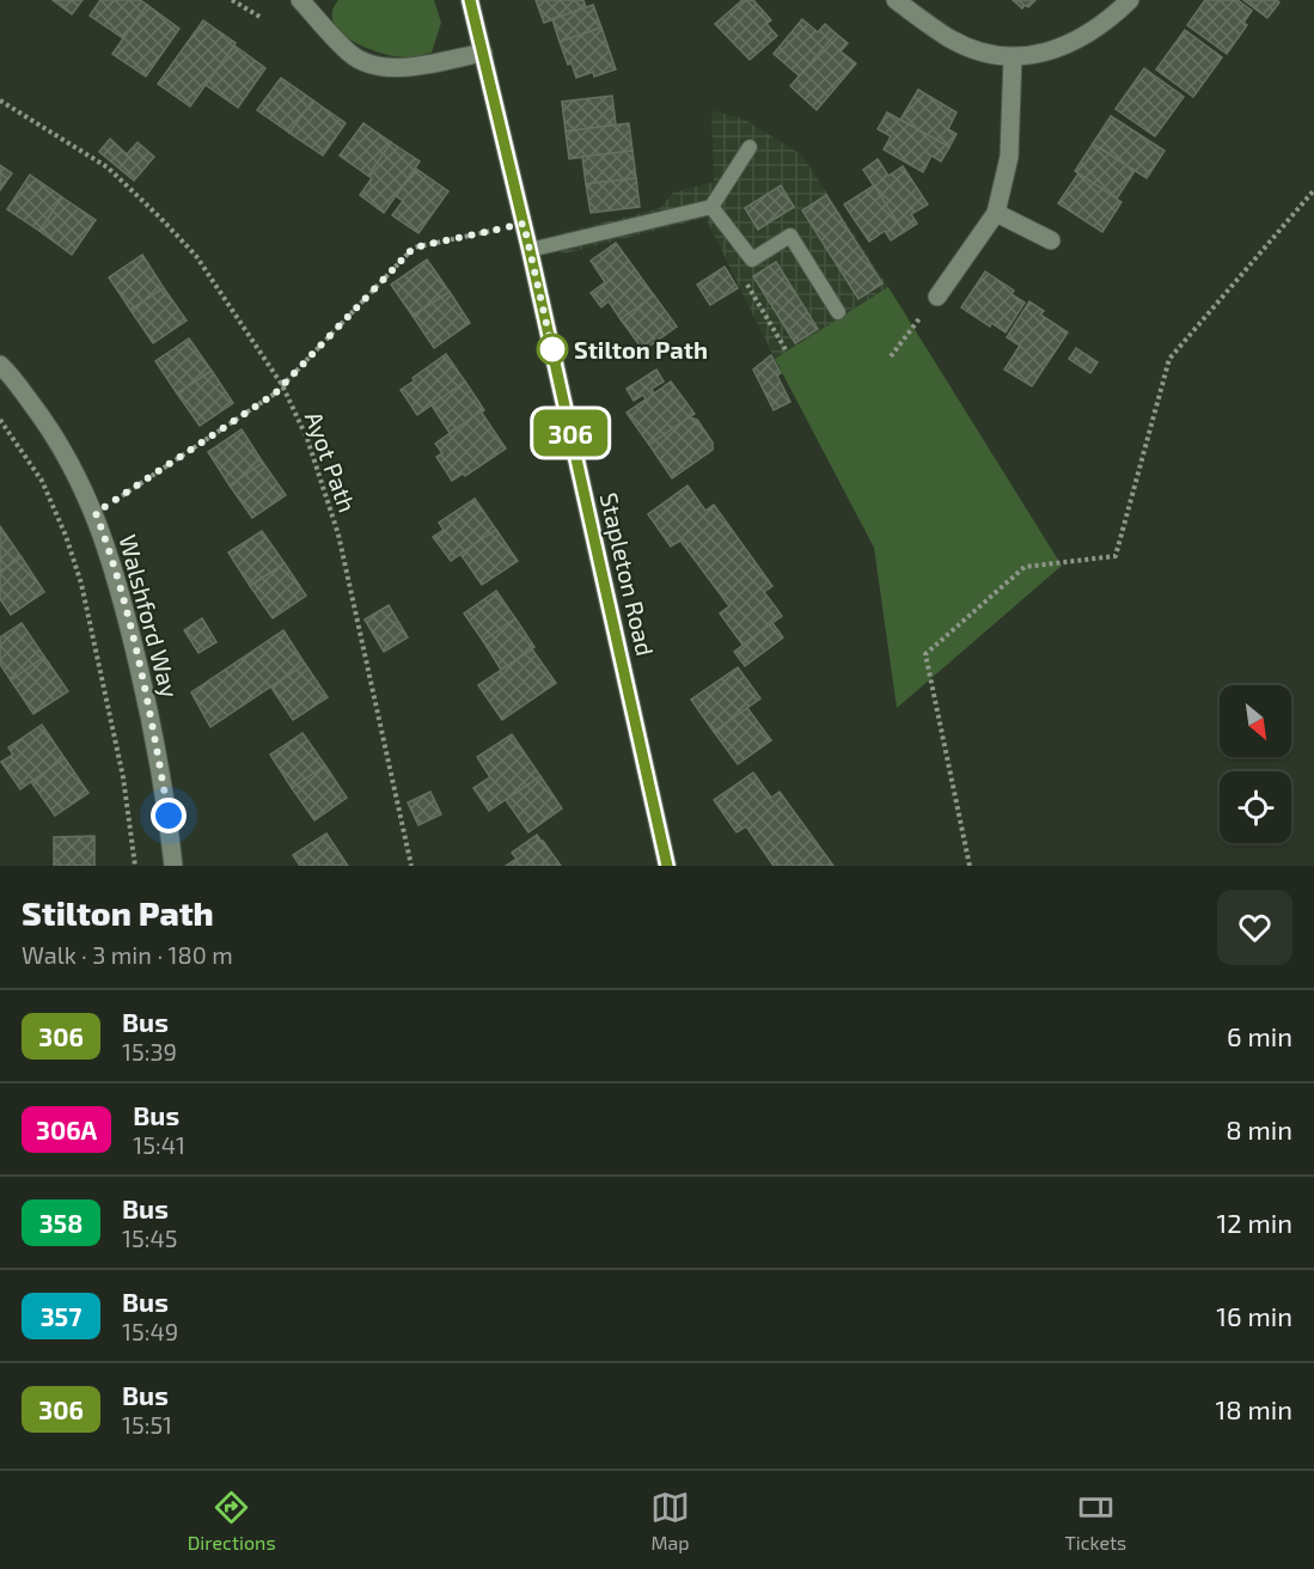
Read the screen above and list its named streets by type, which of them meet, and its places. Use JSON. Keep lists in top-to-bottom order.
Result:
{
  "streets": {
    "street": ["Stapleton Road", "Walshford Way"],
    "path": ["Ayot Path"]
  },
  "places": ["Stilton Path"],
  "lines": ["bus line 306"],
  "north": "bottom right",
  "page": {
    "on_map": "306",
    "heading": ["Stilton Path", "Walk · 3 min · 180 m"],
    "list": [
      {
        "mark": "306",
        "name": "Bus",
        "note": "15:39",
        "value": "6 min"
      },
      {
        "mark": "306A",
        "name": "Bus",
        "note": "15:41",
        "value": "8 min"
      },
      {
        "mark": "358",
        "name": "Bus",
        "note": "15:45",
        "value": "12 min"
      },
      {
        "mark": "357",
        "name": "Bus",
        "note": "15:49",
        "value": "16 min"
      },
      {
        "mark": "306",
        "name": "Bus",
        "note": "15:51",
        "value": "18 min"
      }
    ],
    "tabs": ["Directions", "Map", "Tickets"]
  }
}
